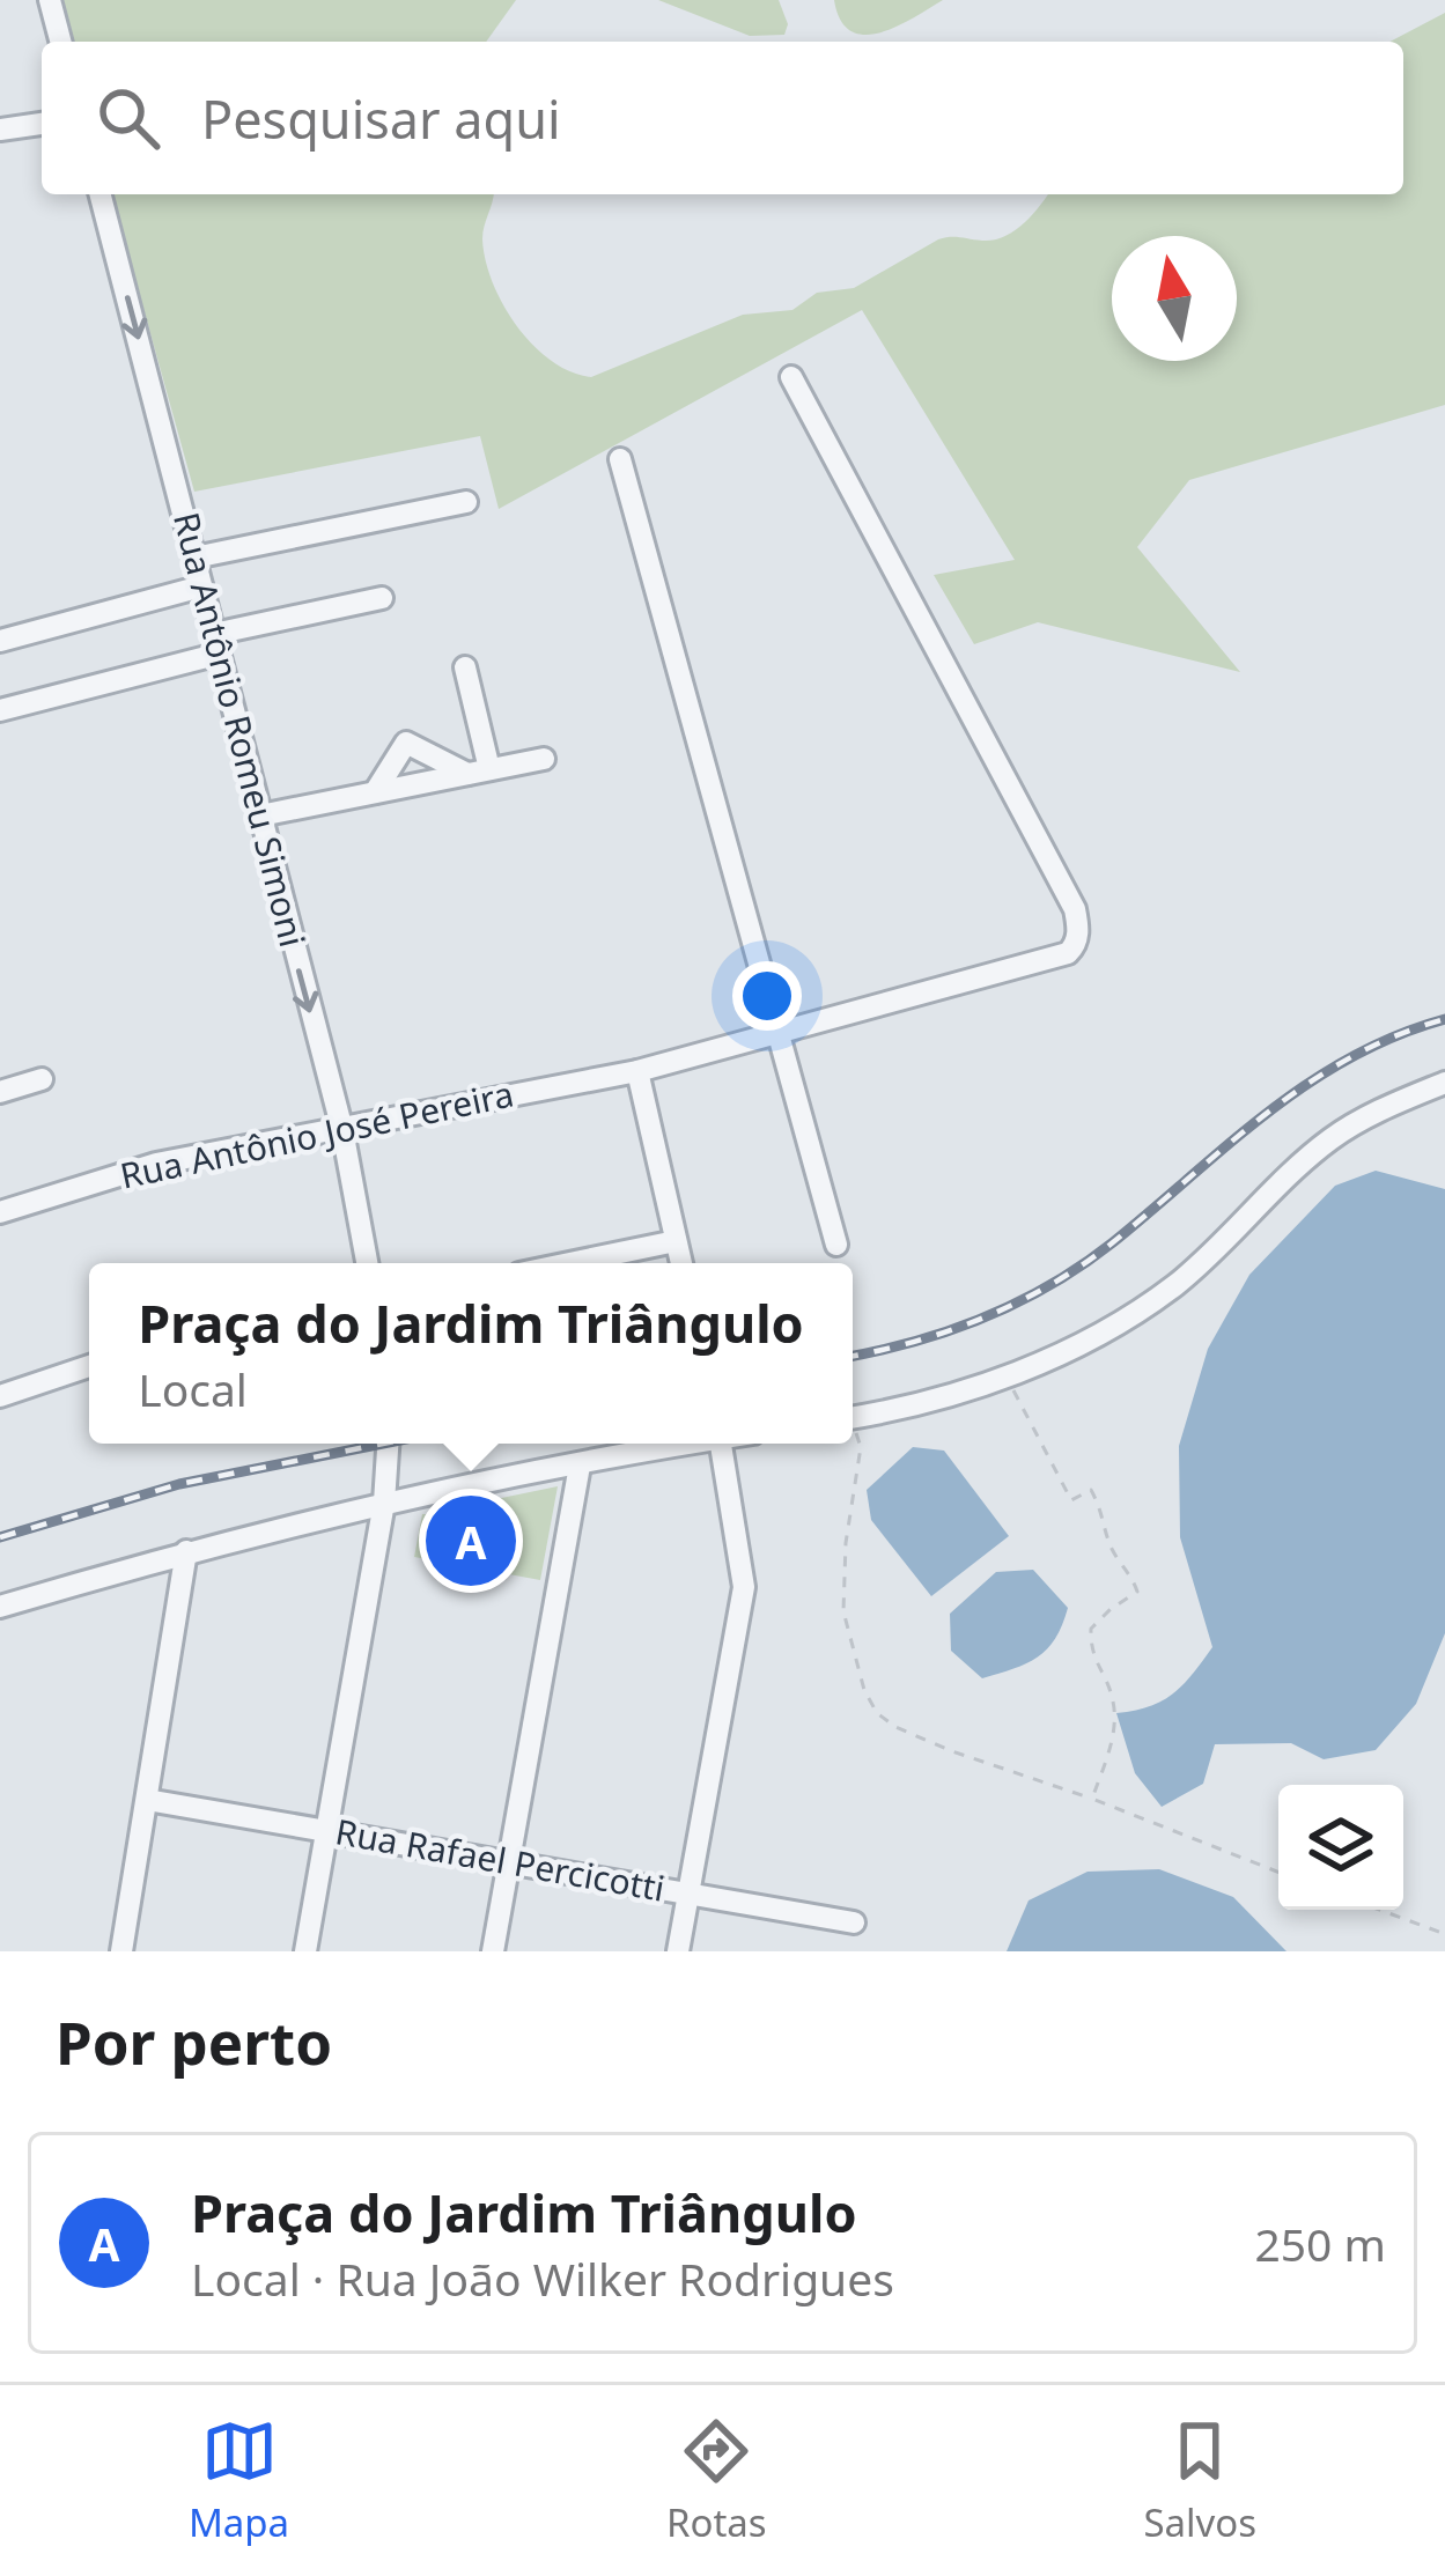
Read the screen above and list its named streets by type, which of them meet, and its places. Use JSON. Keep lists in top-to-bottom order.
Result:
{
  "streets": {
    "street": ["Rua Antônio Romeu Simoni", "Rua Antônio José Pereira", "Rua Rafael Percicotti"]
  },
  "crossings": [
    ["Rua Antônio Romeu Simoni", "Rua Antônio José Pereira"]
  ],
  "one_way": ["Rua Antônio Romeu Simoni"],
  "north": "top",
  "page": {
    "search": "Pesquisar aqui",
    "popup": ["Praça do Jardim Triângulo", "Local"],
    "pins": "A",
    "heading": "Por perto",
    "list": [
      {
        "mark": "A",
        "name": "Praça do Jardim Triângulo",
        "note": "Local · Rua João Wilker Rodrigues",
        "value": "250 m"
      }
    ],
    "nav": ["Mapa", "Rotas", "Salvos"]
  }
}
